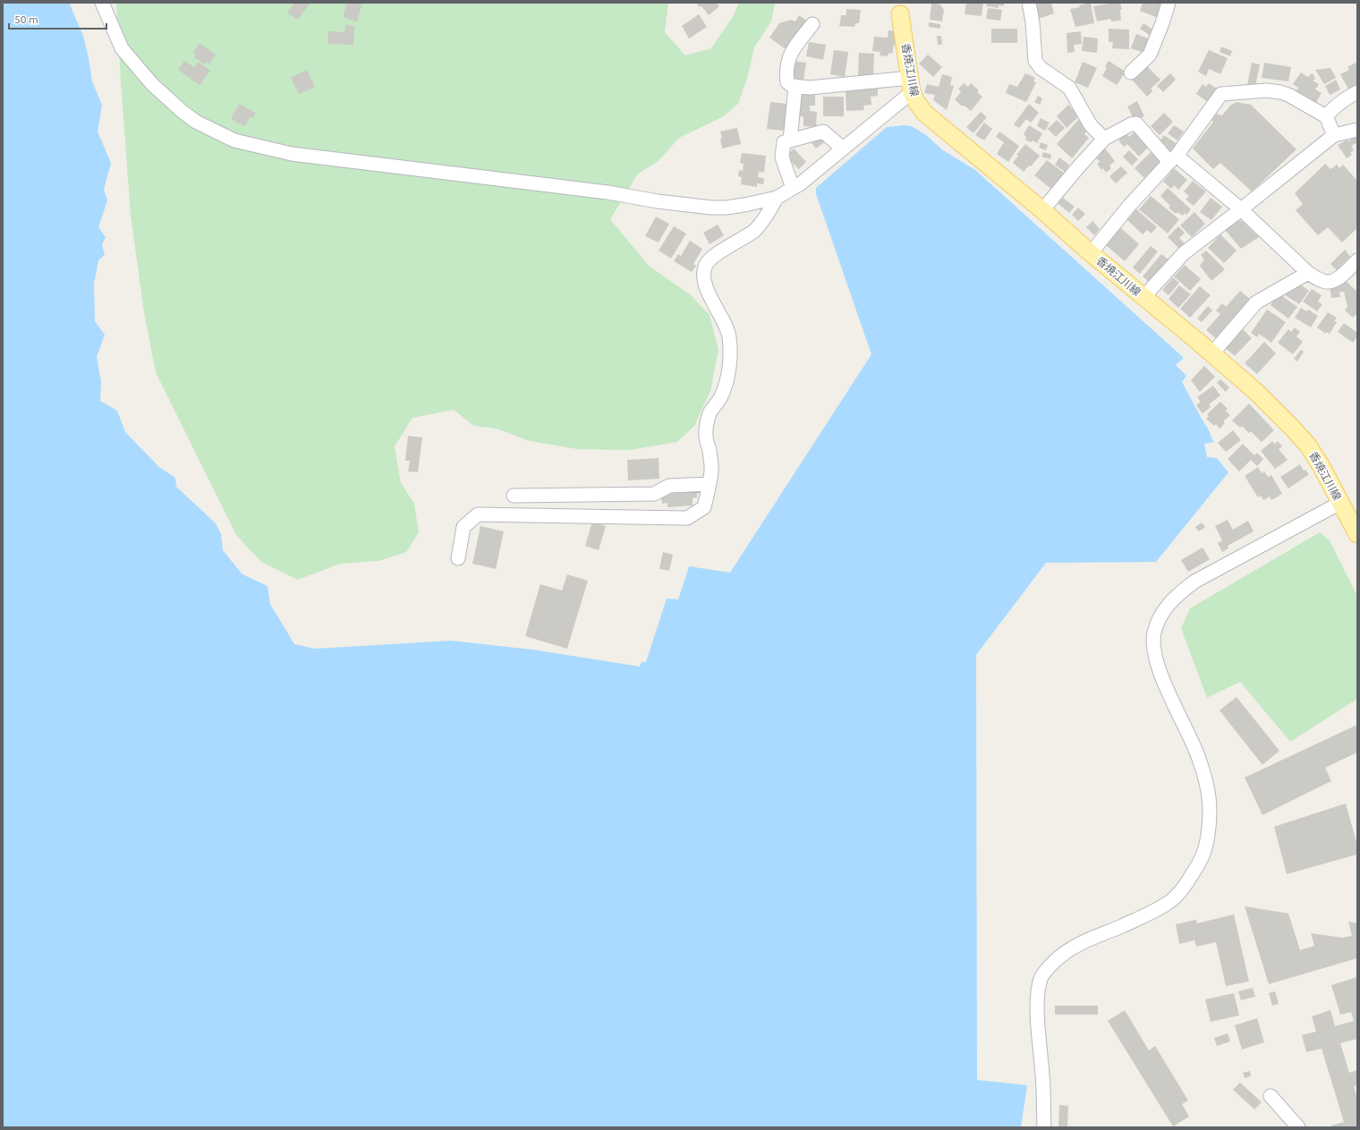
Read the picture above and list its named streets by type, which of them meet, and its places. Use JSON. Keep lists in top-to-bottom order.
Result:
{
  "streets": {
    "main road": ["香焼江川線"]
  },
  "scale_bar": "50 m"
}
